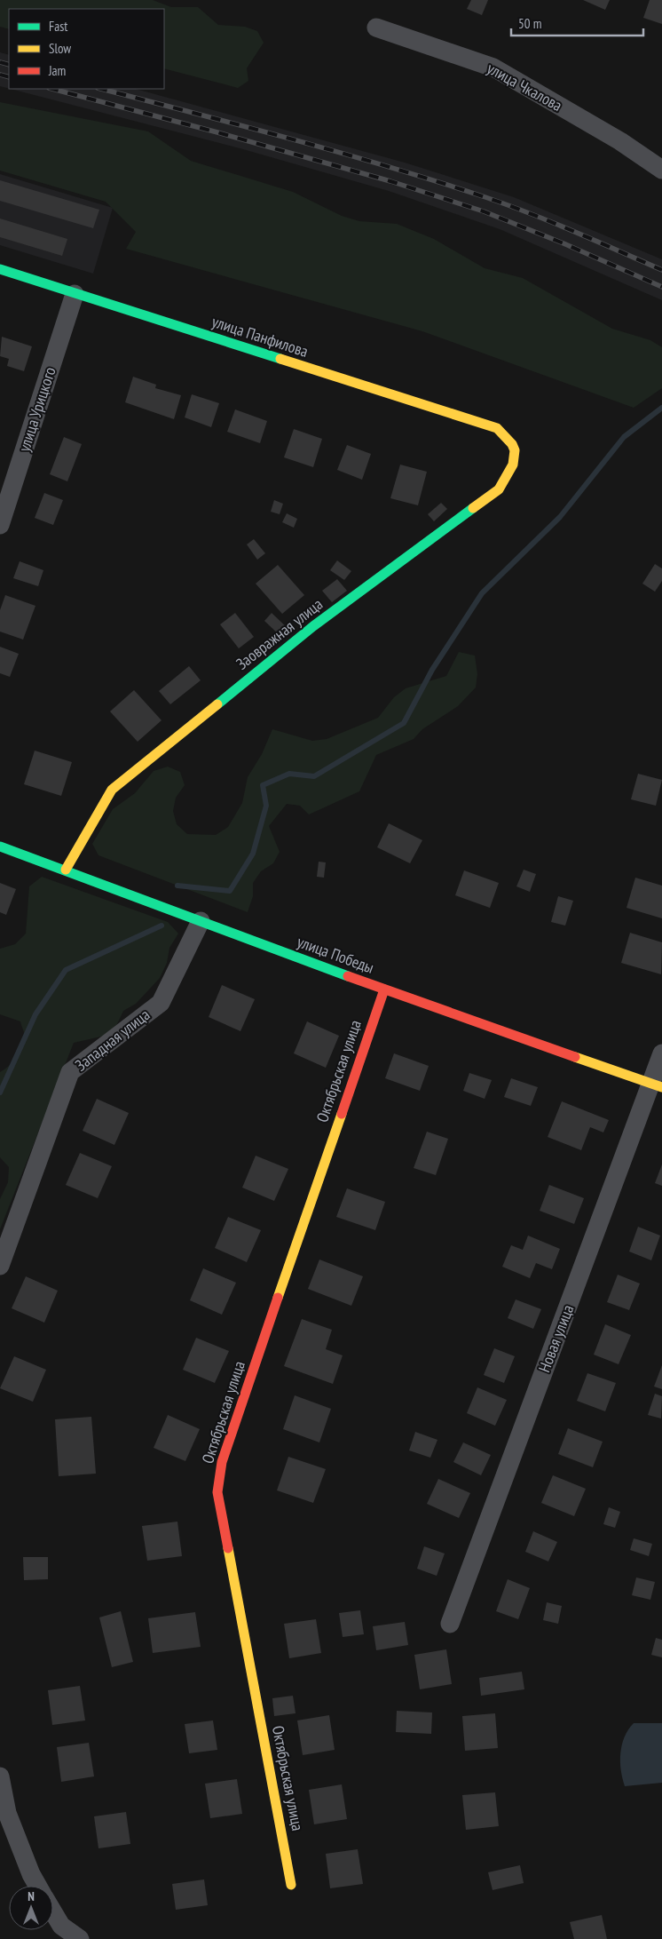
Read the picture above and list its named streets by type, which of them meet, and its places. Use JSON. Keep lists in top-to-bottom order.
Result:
{
  "streets": {
    "street": [
      "улица Чкалова",
      "улица Панфилова",
      "улица Урицкого",
      "Заовражная улица",
      "улица Победы",
      "Западная улица",
      "Октябрьская улица",
      "Новая улица"
    ]
  },
  "crossings": [
    ["улица Панфилова", "улица Урицкого"],
    ["улица Панфилова", "Заовражная улица"],
    ["Заовражная улица", "улица Победы"],
    ["улица Победы", "Западная улица"],
    ["улица Победы", "Октябрьская улица"],
    ["улица Победы", "Новая улица"]
  ],
  "legend": ["Fast", "Slow", "Jam"],
  "scale_bar": "50 m",
  "north": "top"
}
